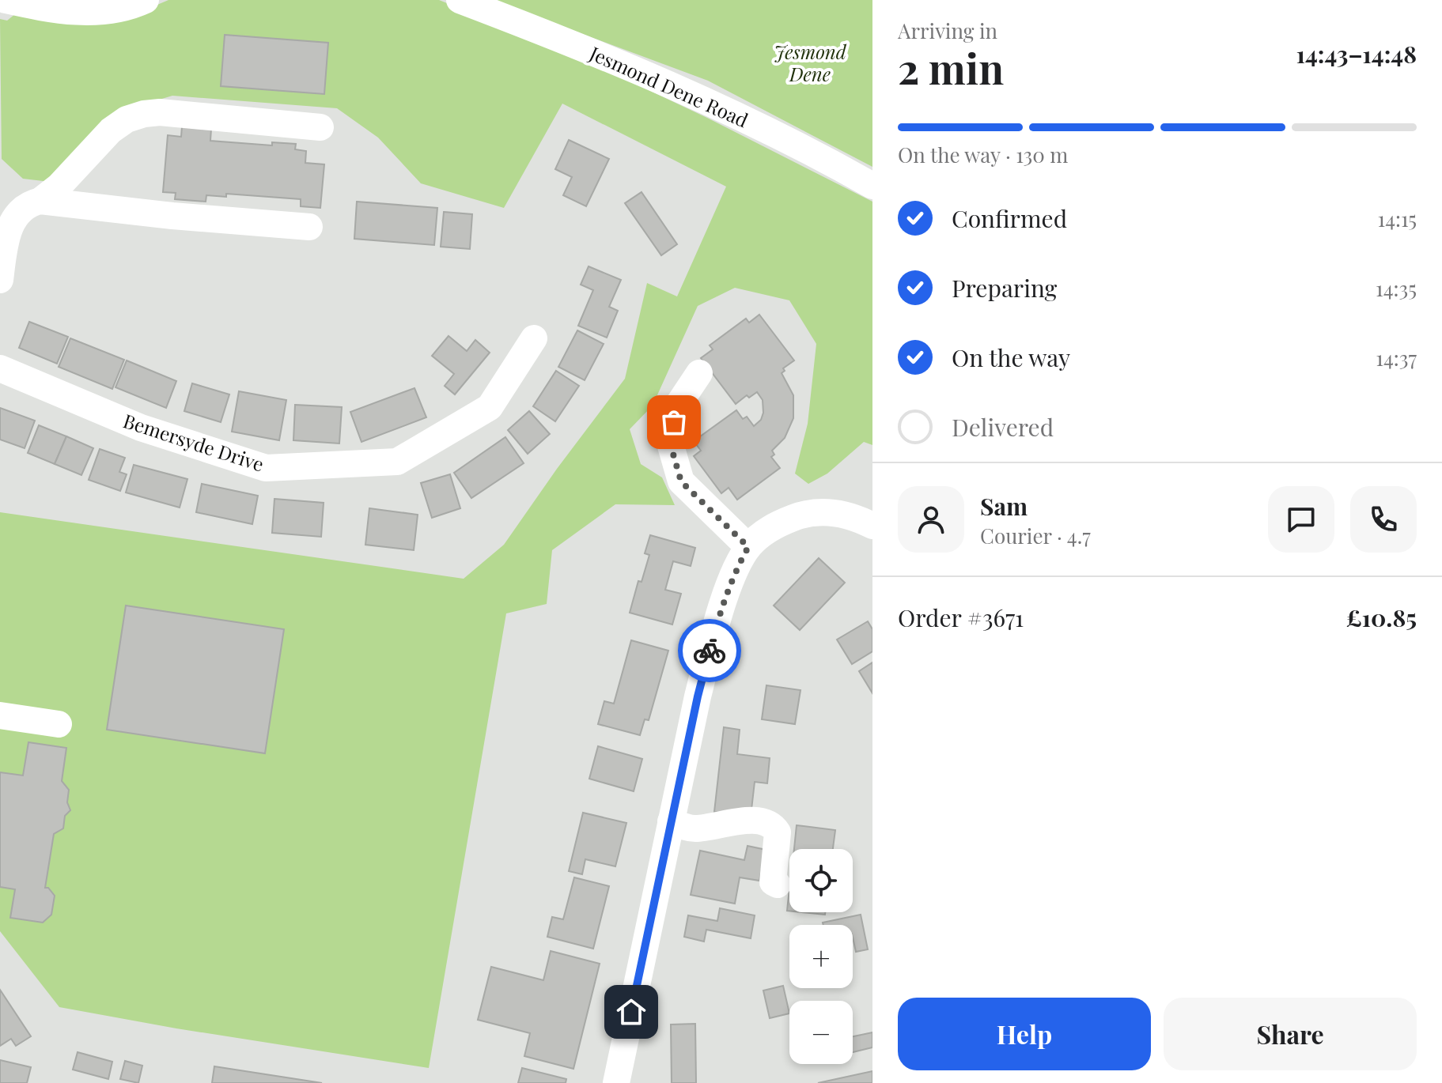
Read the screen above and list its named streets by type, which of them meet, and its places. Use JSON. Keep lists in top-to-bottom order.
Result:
{
  "streets": {
    "street": ["Jesmond Dene Road", "Bemersyde Drive"]
  },
  "parks": ["Jesmond Dene"],
  "page": {
    "heading": ["2 min", "Arriving in", "14:43–14:48"],
    "panel": [
      "Sam",
      "Courier · 4.7",
      "Order #3671",
      "£10.85"
    ],
    "bar": "On the way · 130 m",
    "list": [
      ["Confirmed", "14:15"],
      ["Preparing", "14:35"],
      ["On the way", "14:37"],
      "Delivered"
    ],
    "map_buttons": ["+", "−"],
    "buttons": ["Help", "Share"]
  }
}
